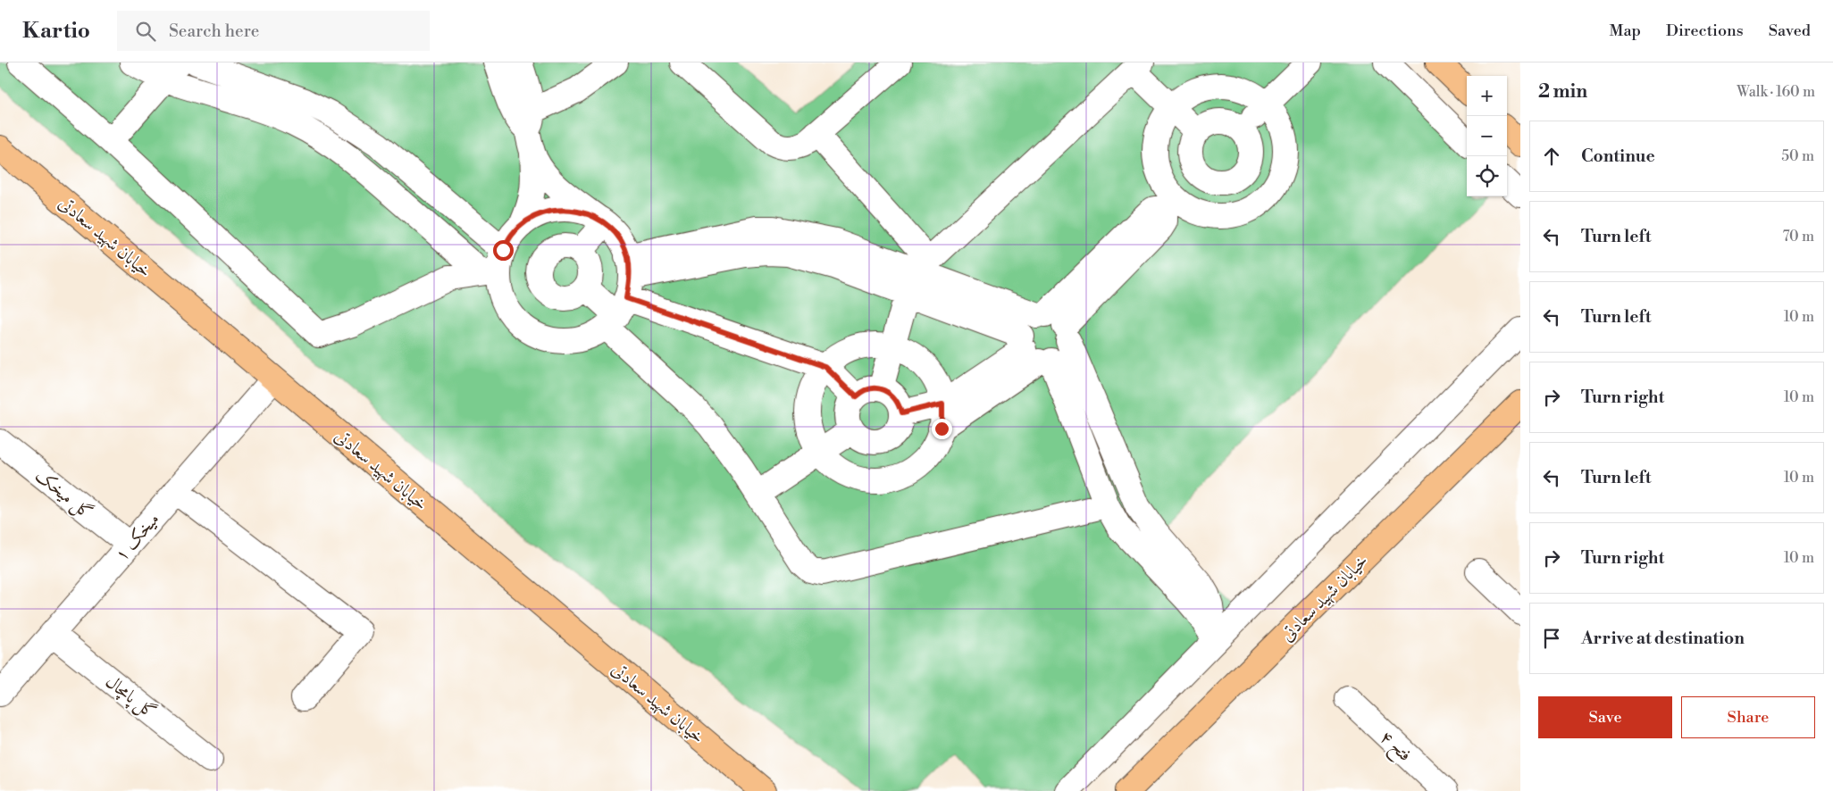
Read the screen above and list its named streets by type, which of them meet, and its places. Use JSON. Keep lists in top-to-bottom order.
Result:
{
  "streets": {
    "main road": ["خیابان شهید سعادتی"],
    "street": [
      "گل میخک",
      "میخک ۱",
      "گل پامچال",
      "فتح ۴"
    ]
  },
  "crossings": [
    ["خیابان شهید سعادتی", "میخک ۱"],
    ["گل میخک", "میخک ۱"],
    ["میخک ۱", "گل پامچال"]
  ],
  "page": {
    "header": "Kartio",
    "search": "Search here",
    "nav": ["Map", "Directions", "Saved"],
    "heading": ["2 min", "Walk · 160 m"],
    "map_buttons": ["+", "−"],
    "list": [
      ["Continue", "50 m"],
      ["Turn left", "70 m"],
      ["Turn left", "10 m"],
      ["Turn right", "10 m"],
      ["Turn left", "10 m"],
      ["Turn right", "10 m"],
      "Arrive at destination"
    ],
    "buttons": ["Save", "Share"]
  }
}
